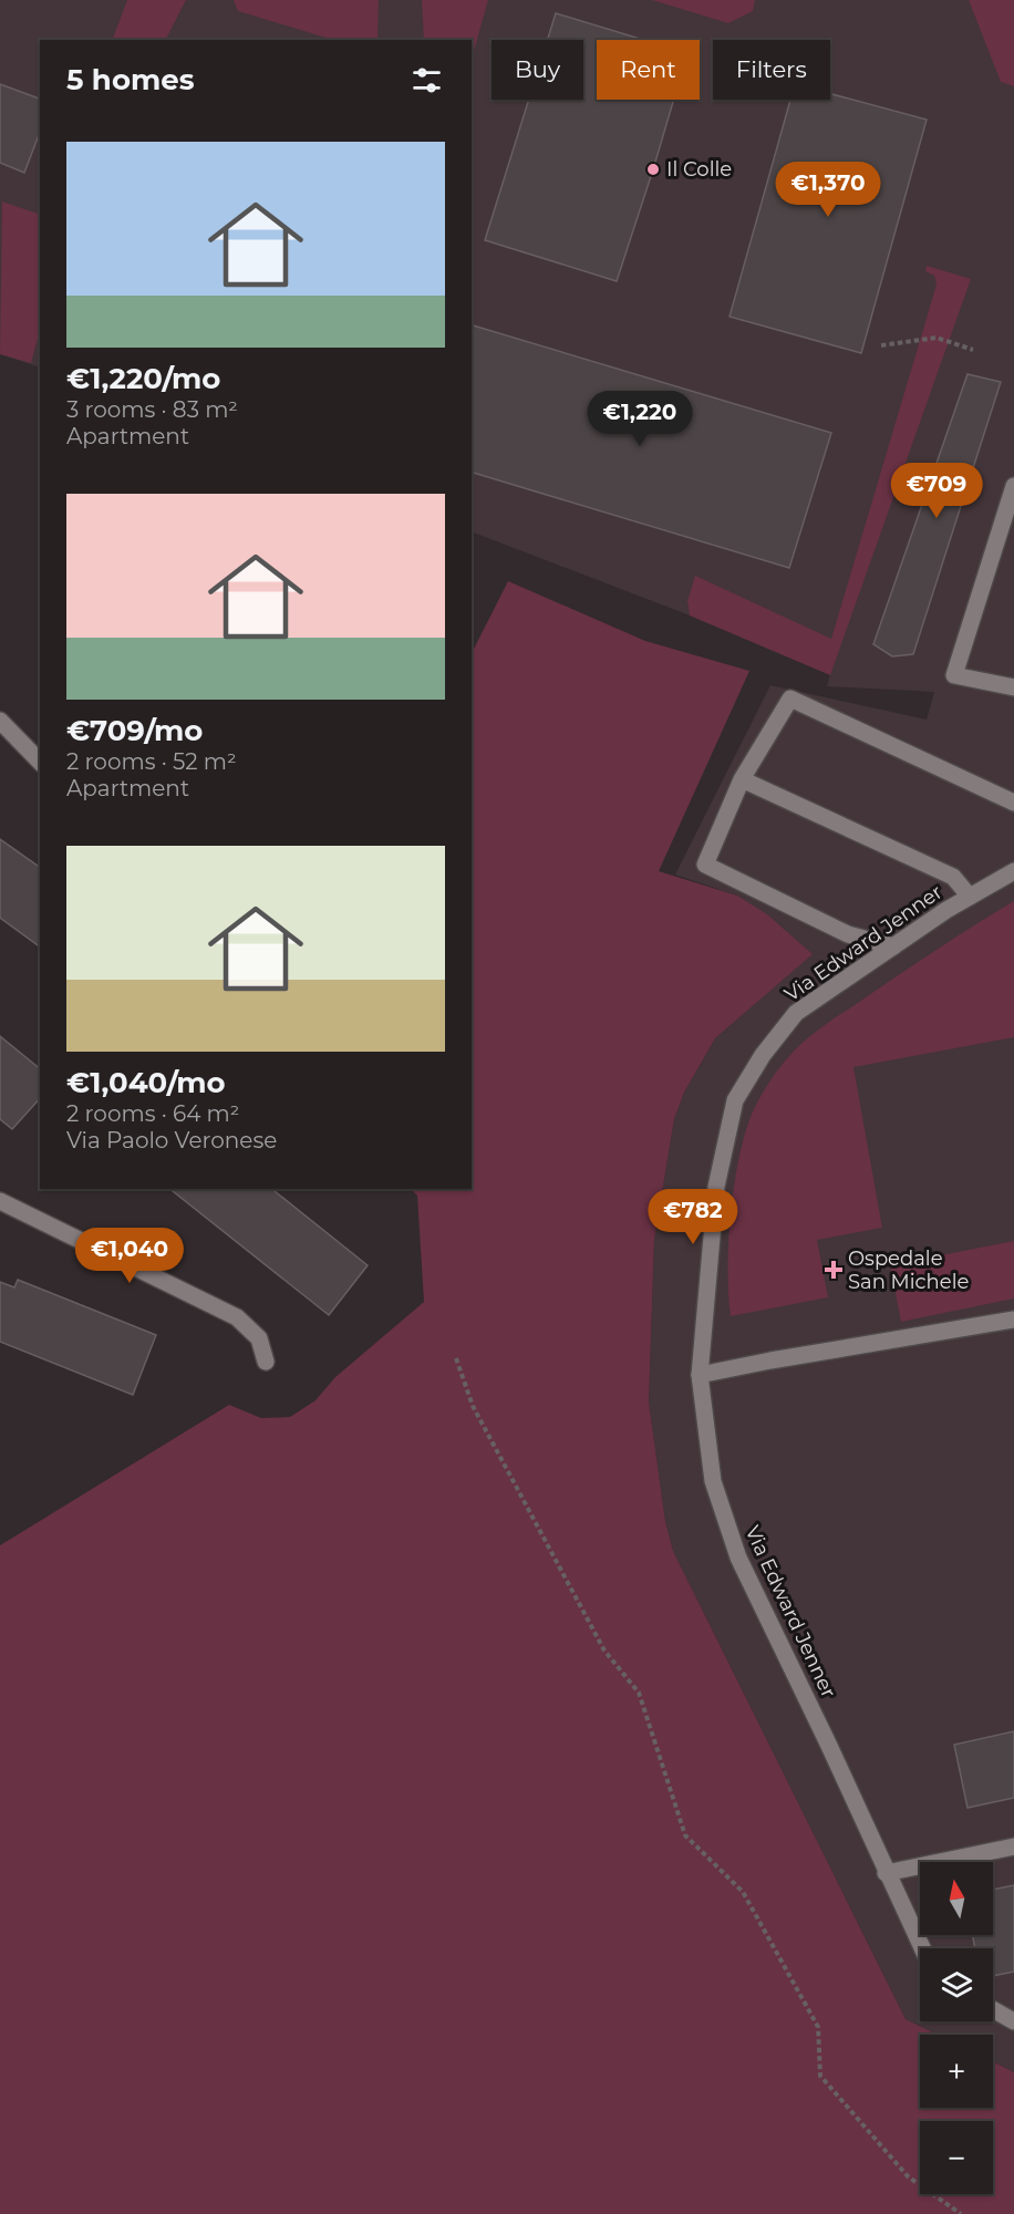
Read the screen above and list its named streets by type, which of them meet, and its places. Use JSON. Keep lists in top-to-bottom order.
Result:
{
  "streets": {
    "street": ["Via Edward Jenner"]
  },
  "places": {
    "other": ["Il Colle"],
    "health": ["Ospedale San Michele"]
  },
  "north": "top",
  "page": {
    "chip": ["Buy", "Rent", "Filters"],
    "heading": "5 homes",
    "list": [
      {
        "name": "€1,220/mo",
        "note": "3 rooms · 83 m² · Apartment"
      },
      {
        "name": "€709/mo",
        "note": "2 rooms · 52 m² · Apartment"
      },
      {
        "name": "€1,040/mo",
        "note": "2 rooms · 64 m² · Via Paolo Veronese"
      }
    ],
    "price": [
      "€1,370",
      "€1,220",
      "€709",
      "€782",
      "€1,040"
    ],
    "map_buttons": ["+", "−"]
  }
}
